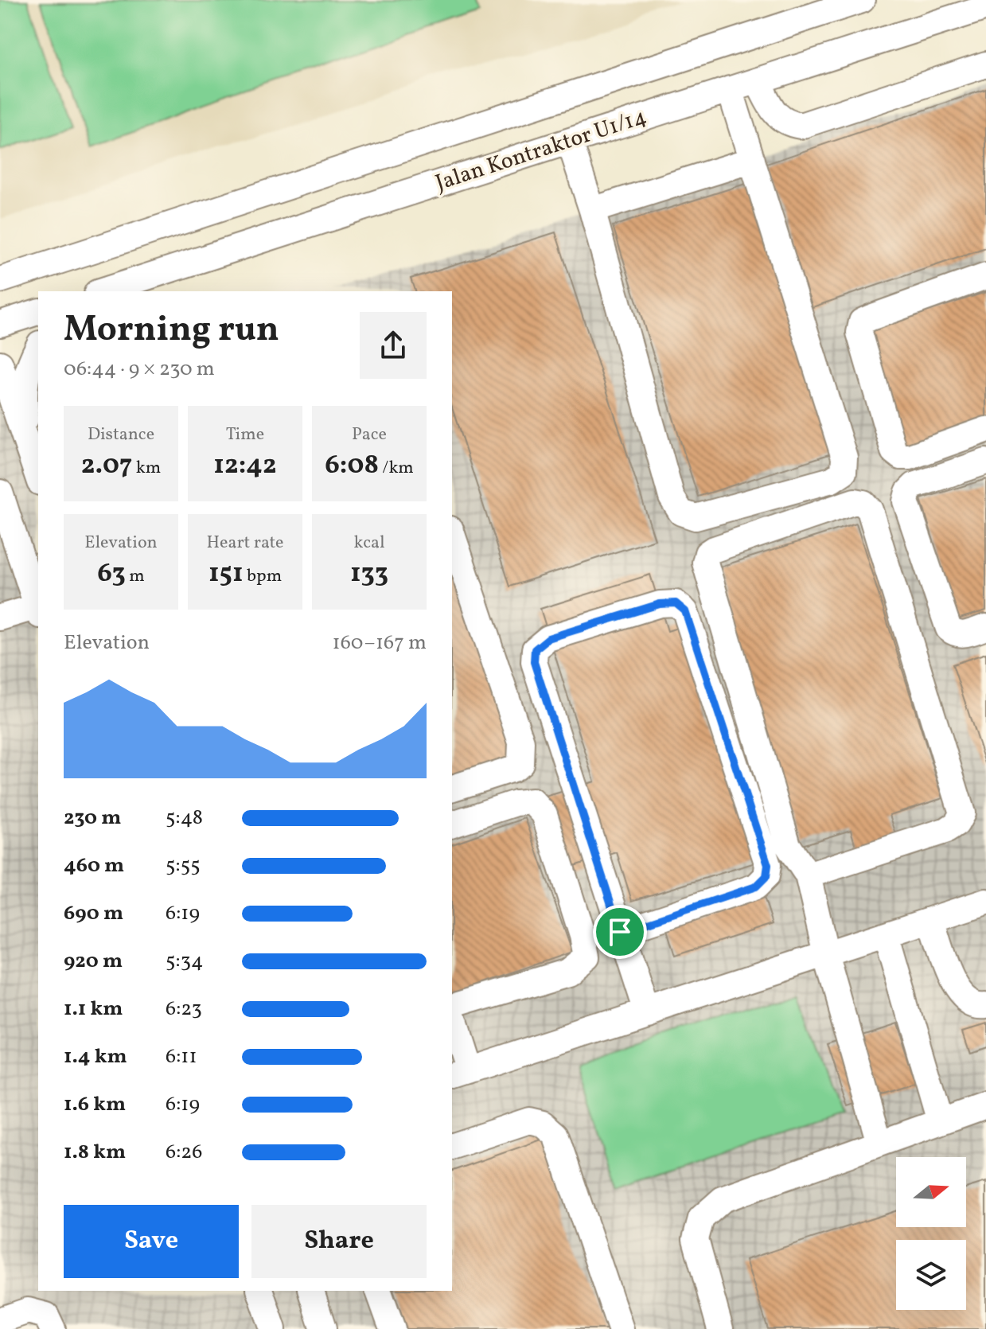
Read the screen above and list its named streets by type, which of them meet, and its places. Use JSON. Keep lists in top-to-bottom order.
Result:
{
  "streets": {
    "street": ["Jalan Kontraktor U1/14"]
  },
  "north": "right",
  "page": {
    "heading": ["Morning run", "06:44 · 9 × 230 m"],
    "stats": [
      ["Distance", "2.07 km"],
      ["Time", "12:42"],
      ["Pace", "6:08 /km"],
      ["Elevation", "63 m"],
      ["Heart rate", "151 bpm"],
      ["kcal", "133"]
    ],
    "chart": ["Elevation", "160–167 m"],
    "list": [
      {
        "name": "230 m",
        "note": "5:48"
      },
      {
        "name": "460 m",
        "note": "5:55"
      },
      {
        "name": "690 m",
        "note": "6:19"
      },
      {
        "name": "920 m",
        "note": "5:34"
      },
      {
        "name": "1.1 km",
        "note": "6:23"
      },
      {
        "name": "1.4 km",
        "note": "6:11"
      },
      {
        "name": "1.6 km",
        "note": "6:19"
      },
      {
        "name": "1.8 km",
        "note": "6:26"
      }
    ],
    "buttons": ["Save", "Share"]
  }
}
